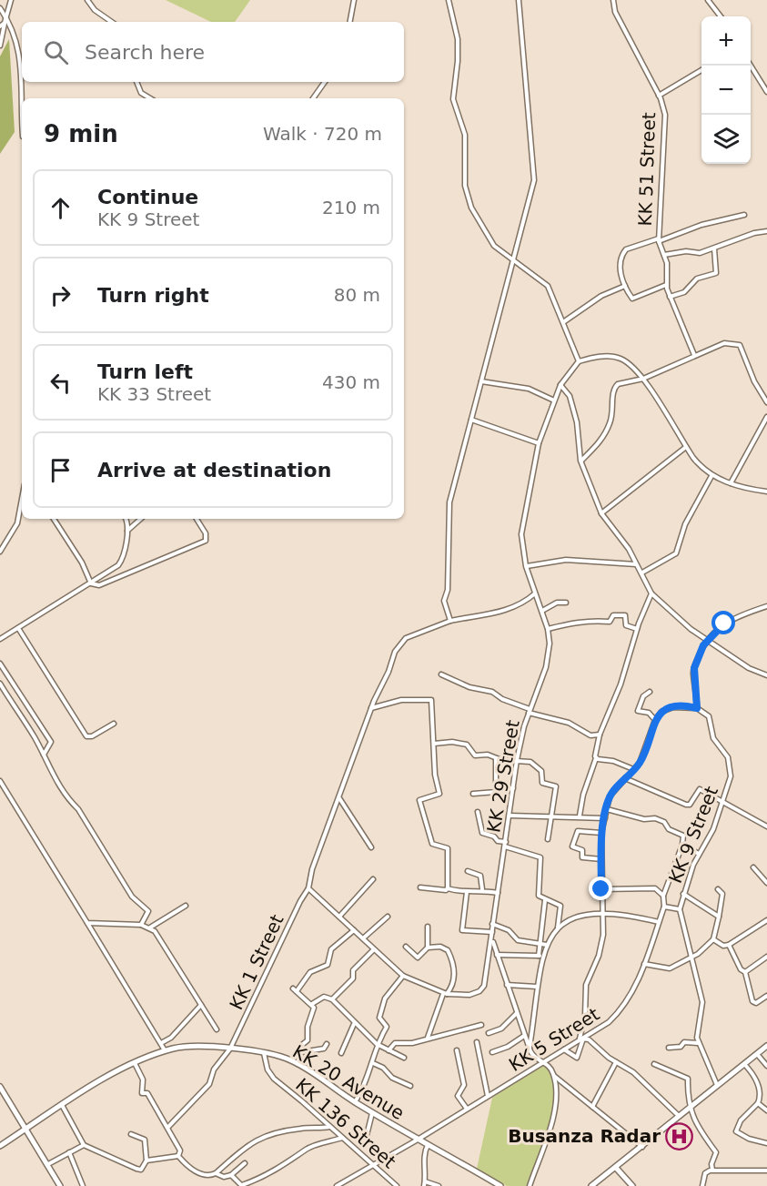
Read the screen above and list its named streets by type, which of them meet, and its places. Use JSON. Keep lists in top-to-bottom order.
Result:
{
  "streets": {
    "main road": ["KK 20 Avenue"],
    "street": [
      "KK 51 Street",
      "KK 29 Street",
      "KK 9 Street",
      "KK 1 Street",
      "KK 5 Street",
      "KK 136 Street"
    ]
  },
  "crossings": [
    ["KK 29 Street", "KK 1 Street"],
    ["KK 1 Street", "KK 20 Avenue"],
    ["KK 5 Street", "KK 20 Avenue"],
    ["KK 5 Street", "KK 136 Street"],
    ["KK 20 Avenue", "KK 136 Street"]
  ],
  "places": {
    "hospital": ["Busanza Radar"]
  },
  "page": {
    "map_buttons": ["+", "−"],
    "search": "Search here",
    "heading": ["9 min", "Walk · 720 m"],
    "list": [
      ["Continue", "KK 9 Street", "210 m"],
      ["Turn right", "80 m"],
      ["Turn left", "KK 33 Street", "430 m"],
      "Arrive at destination"
    ]
  }
}
